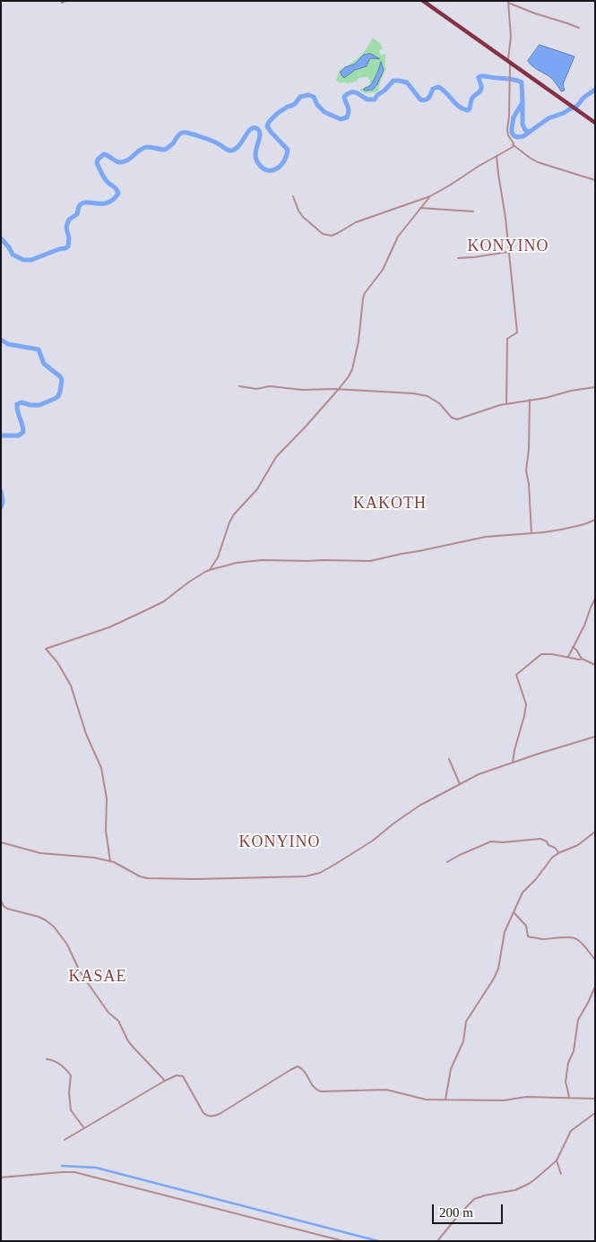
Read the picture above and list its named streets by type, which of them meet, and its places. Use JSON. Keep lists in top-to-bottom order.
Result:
{
  "districts": [
    "KONYINO",
    "KAKOTH",
    "KONYINO",
    "KASAE"
  ],
  "scale_bar": "200 m"
}
